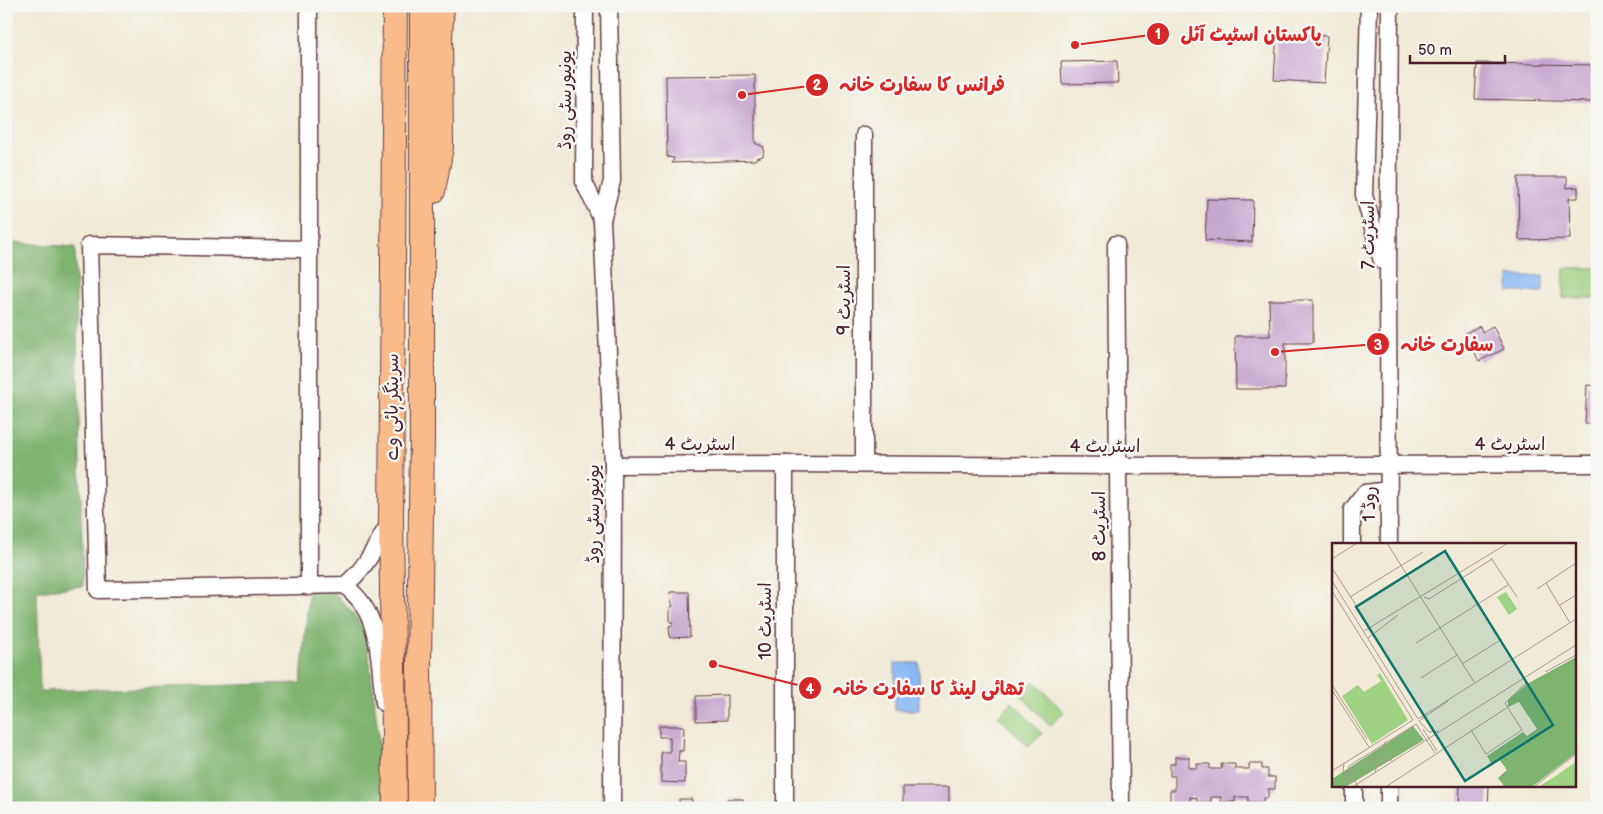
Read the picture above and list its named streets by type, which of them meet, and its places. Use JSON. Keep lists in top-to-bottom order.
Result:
{
  "streets": {
    "highway": ["سرینگر ہائی وے"],
    "street": [
      "یونیورسٹی روڈ",
      "اسٹریٹ 7",
      "اسٹریٹ 9",
      "اسٹریٹ 4",
      "روڈ 1",
      "اسٹریٹ 8",
      "اسٹریٹ 10"
    ]
  },
  "crossings": [
    ["یونیورسٹی روڈ", "اسٹریٹ 4"],
    ["اسٹریٹ 7", "اسٹریٹ 4"],
    ["اسٹریٹ 7", "روڈ 1"],
    ["اسٹریٹ 9", "اسٹریٹ 4"],
    ["اسٹریٹ 4", "روڈ 1"],
    ["اسٹریٹ 4", "اسٹریٹ 8"],
    ["اسٹریٹ 4", "اسٹریٹ 10"]
  ],
  "places": [
    "پاکستان اسٹیٹ آئل",
    "فرانس کا سفارت خانہ",
    "سفارت خانہ",
    "تھائی لینڈ کا سفارت خانہ"
  ],
  "scale_bar": "50 m"
}
